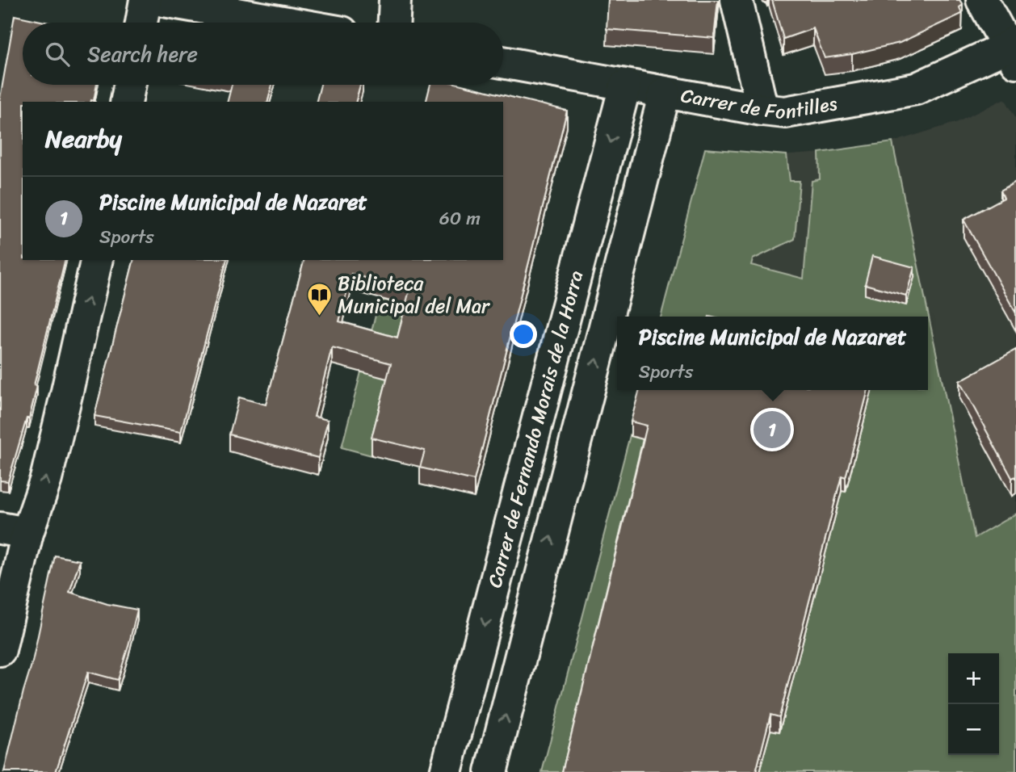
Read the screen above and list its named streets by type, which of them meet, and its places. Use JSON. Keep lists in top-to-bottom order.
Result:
{
  "streets": {
    "street": ["Carrer de Fontilles", "Carrer de Fernando Morais de la Horra"]
  },
  "crossings": [
    ["Carrer de Fontilles", "Carrer de Fernando Morais de la Horra"]
  ],
  "places": {
    "library": ["Biblioteca Municipal del Mar"]
  },
  "page": {
    "search": "Search here",
    "heading": "Nearby",
    "list": [
      {
        "mark": "1",
        "name": "Piscine Municipal de Nazaret",
        "note": "Sports",
        "value": "60 m"
      }
    ],
    "popup": ["Piscine Municipal de Nazaret", "Sports"],
    "pins": "1",
    "map_buttons": ["+", "−"]
  }
}
